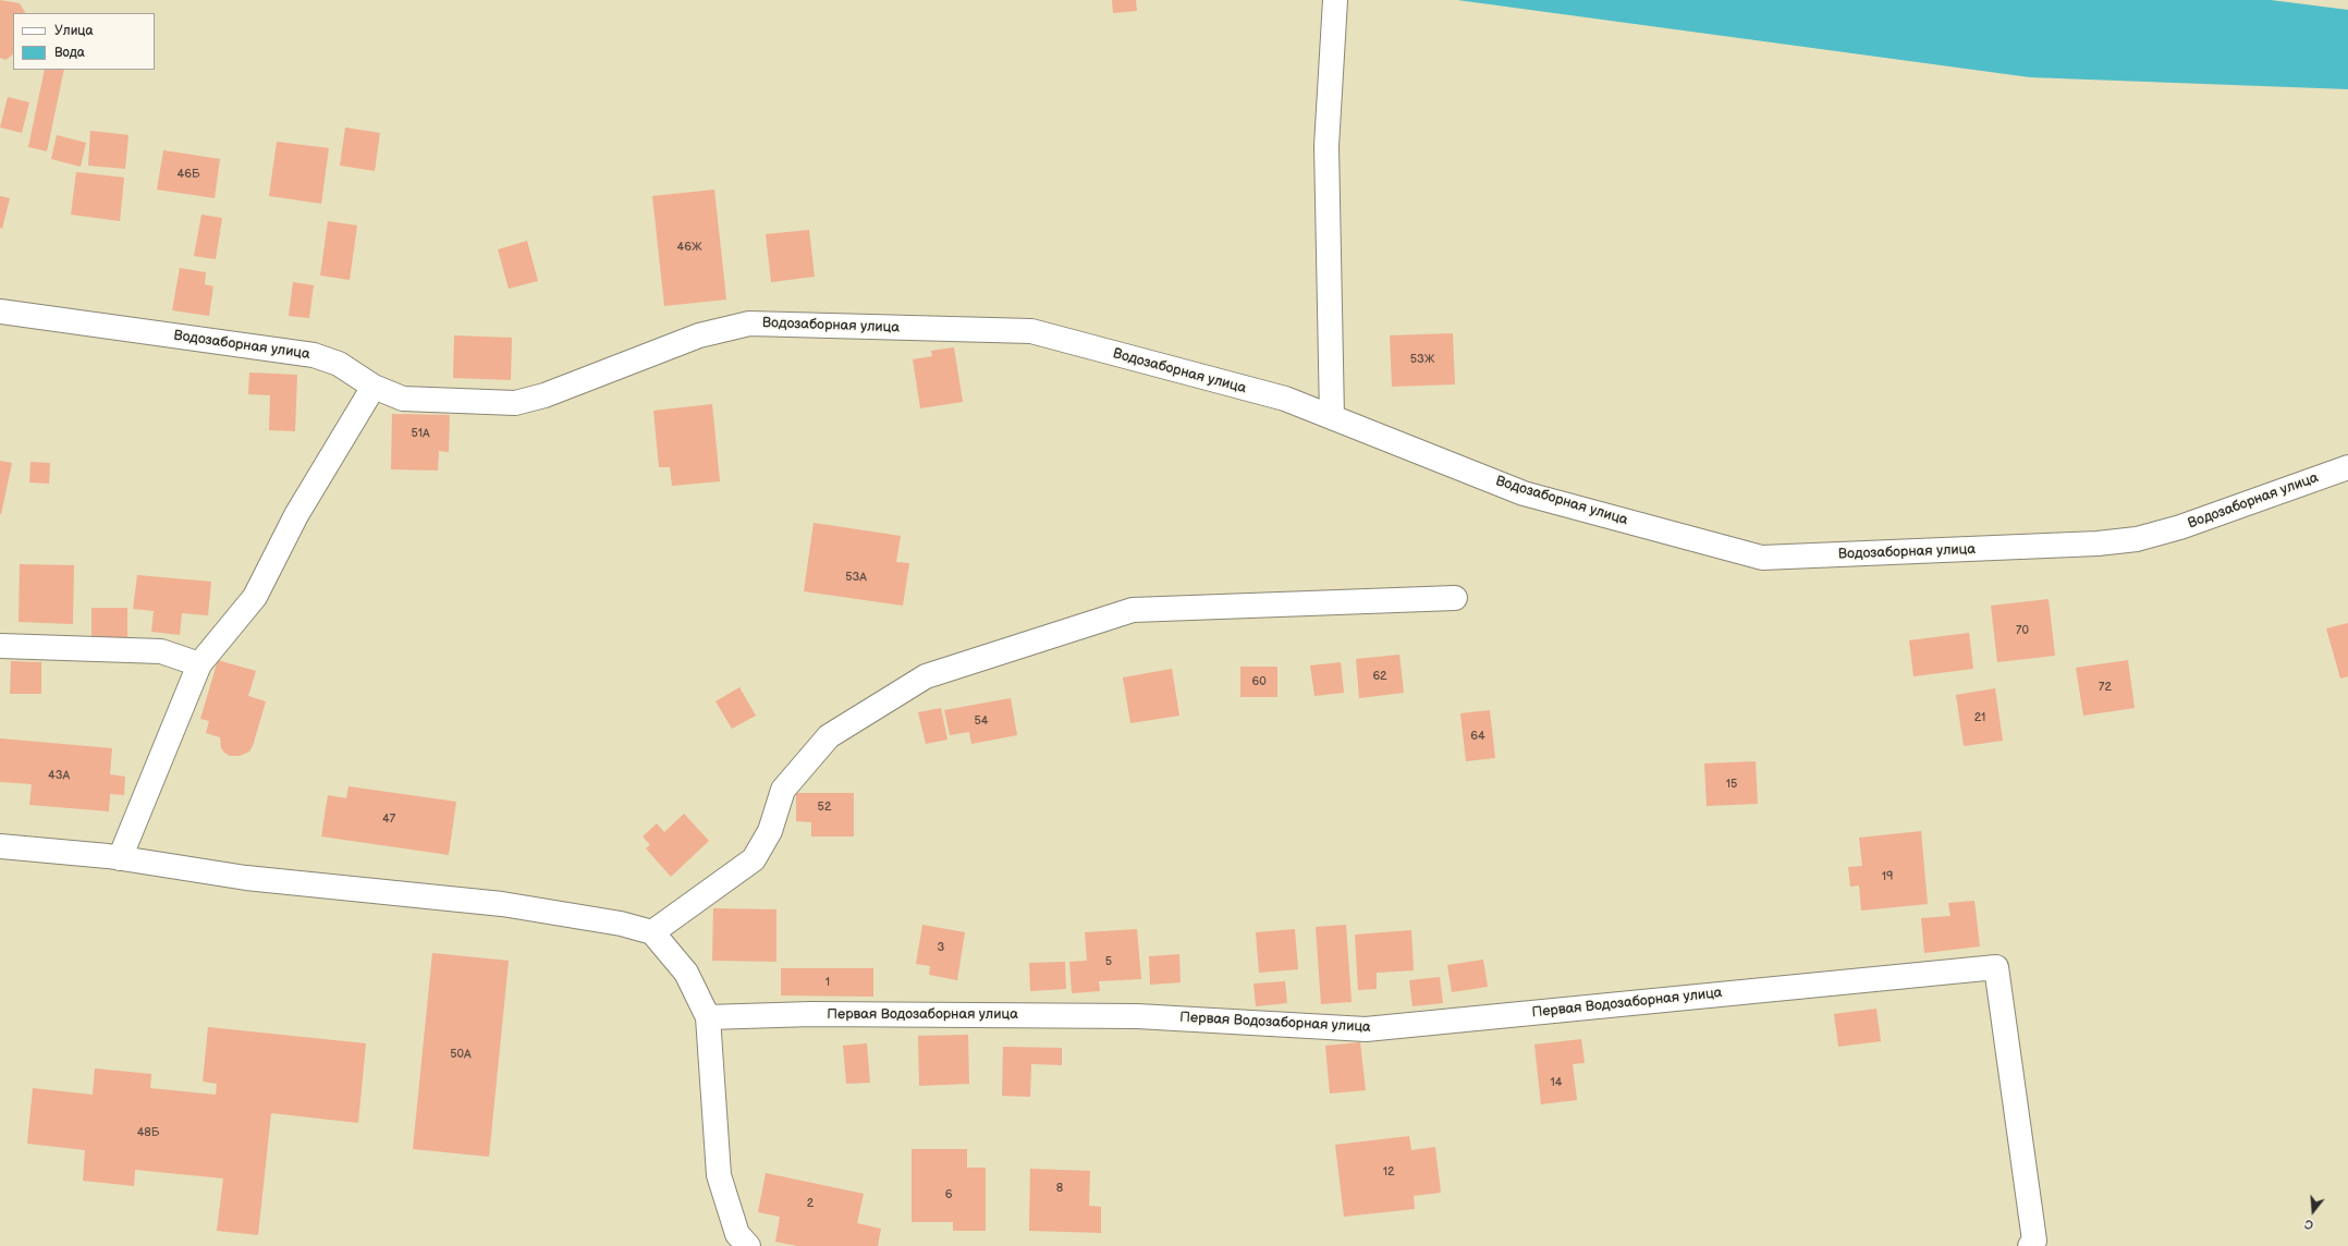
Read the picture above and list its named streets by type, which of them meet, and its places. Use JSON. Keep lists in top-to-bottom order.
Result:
{
  "streets": {
    "street": ["Водозаборная улица", "Первая Водозаборная улица"]
  },
  "house_numbers": [
    "46Б",
    "46Ж",
    "53Ж",
    "51А",
    "53А",
    "70",
    "62",
    "60",
    "72",
    "21",
    "54",
    "64",
    "43А",
    "15",
    "52",
    "47",
    "19",
    "3",
    "5",
    "1",
    "50А",
    "14",
    "48Б",
    "12",
    "8",
    "6",
    "2"
  ],
  "legend": ["Улица", "Вода"],
  "north": "bottom"
}
